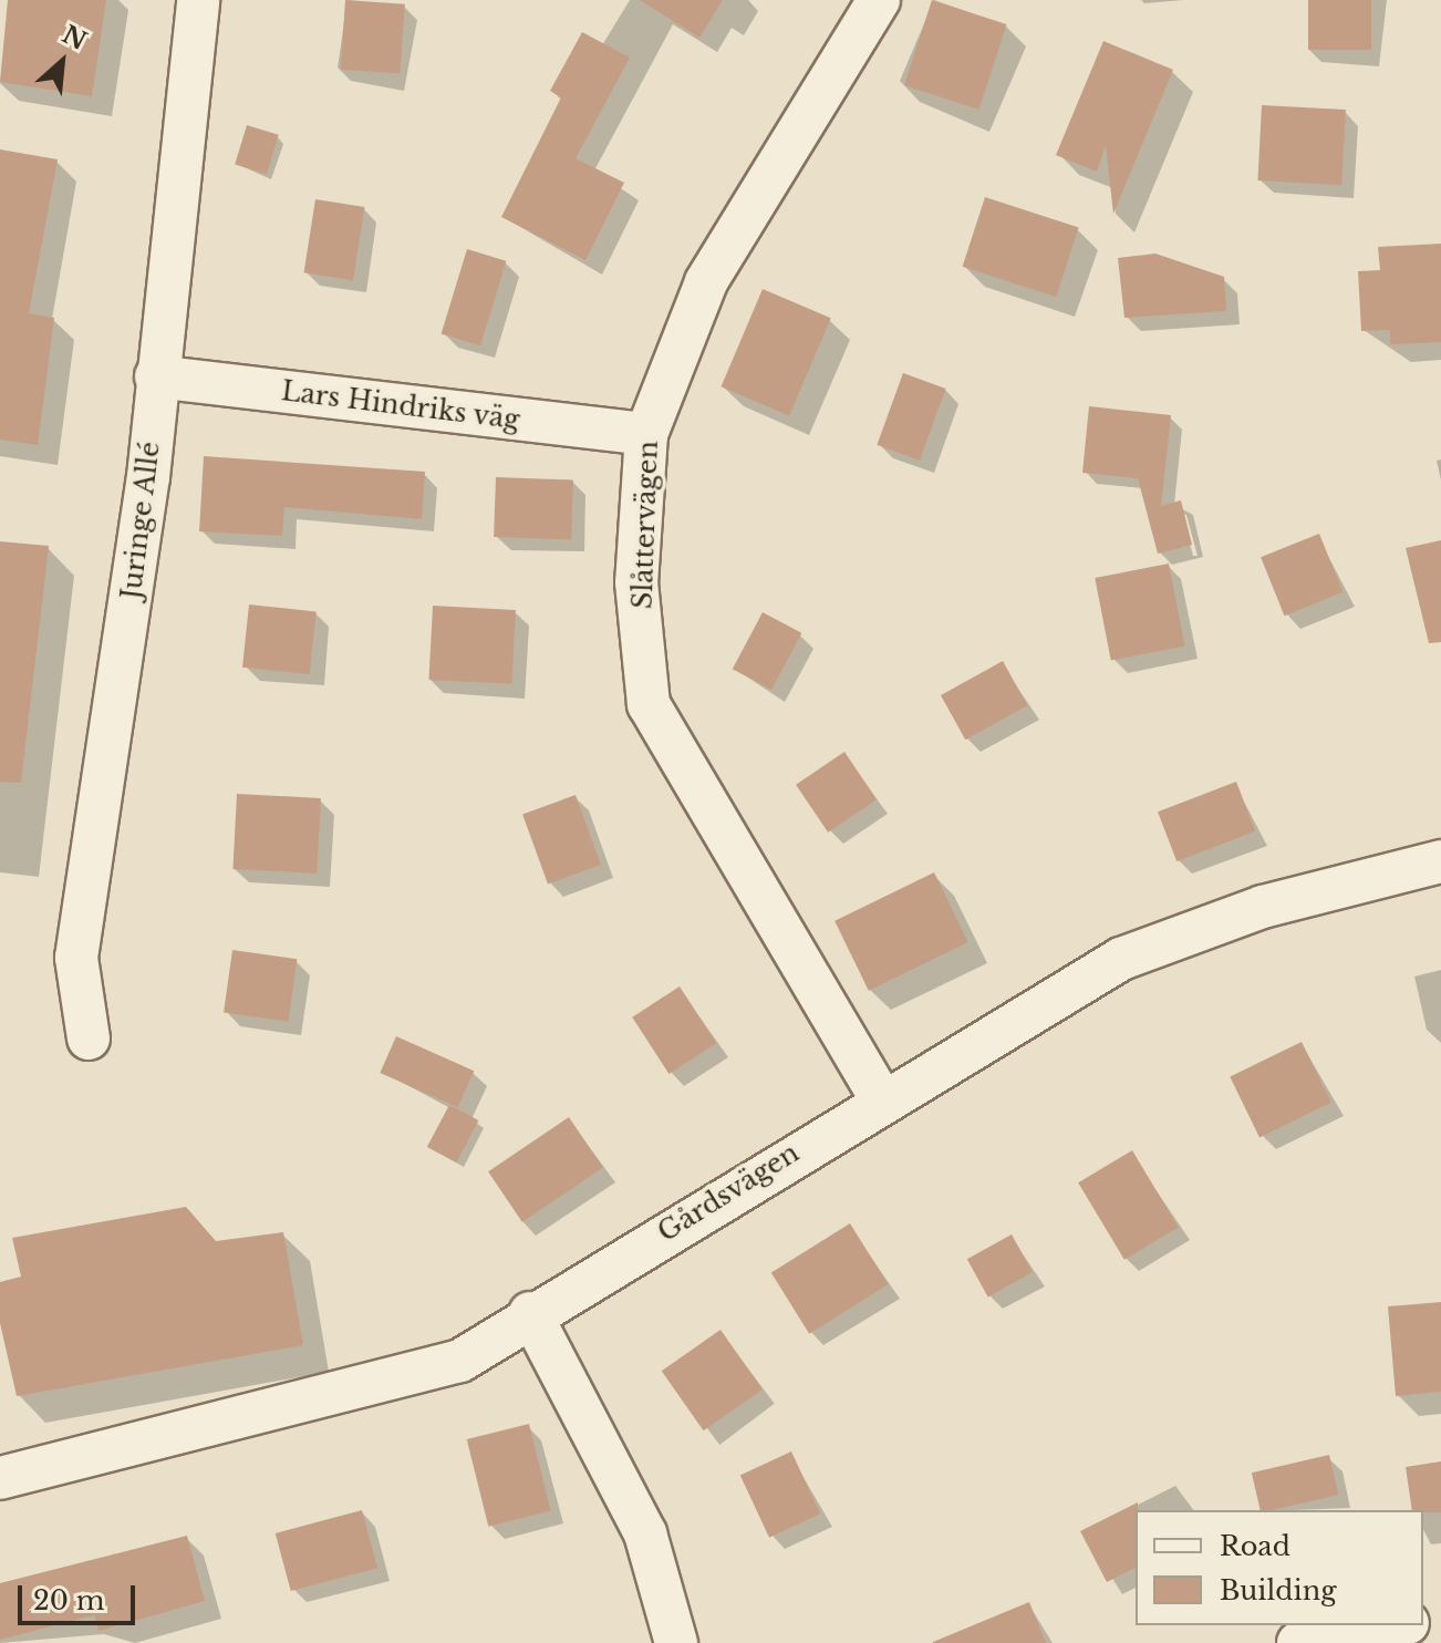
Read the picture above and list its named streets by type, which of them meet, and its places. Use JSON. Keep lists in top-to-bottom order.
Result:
{
  "streets": {
    "street": [
      "Lars Hindriks väg",
      "Juringe Allé",
      "Slåttervägen",
      "Gårdsvägen"
    ]
  },
  "crossings": [
    ["Lars Hindriks väg", "Juringe Allé"],
    ["Lars Hindriks väg", "Slåttervägen"],
    ["Slåttervägen", "Gårdsvägen"]
  ],
  "legend": ["Road", "Building"],
  "scale_bar": "20 m",
  "north": "top right"
}
